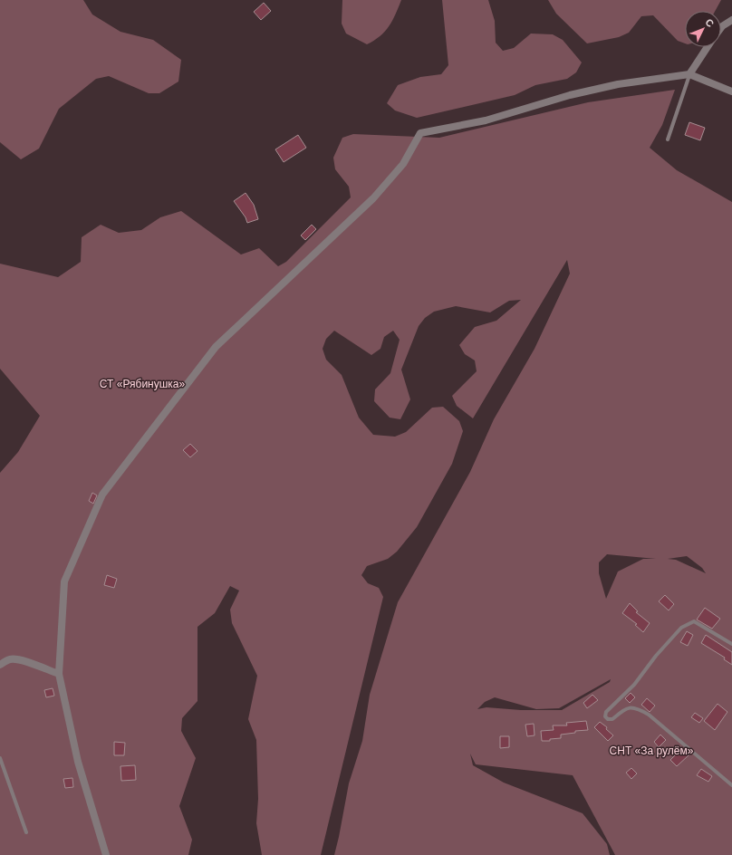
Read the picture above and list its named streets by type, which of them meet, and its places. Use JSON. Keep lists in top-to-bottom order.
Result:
{
  "parks": ["СТ «Рябинушка»", "СНТ «За рулём»"],
  "north": "top right"
}
